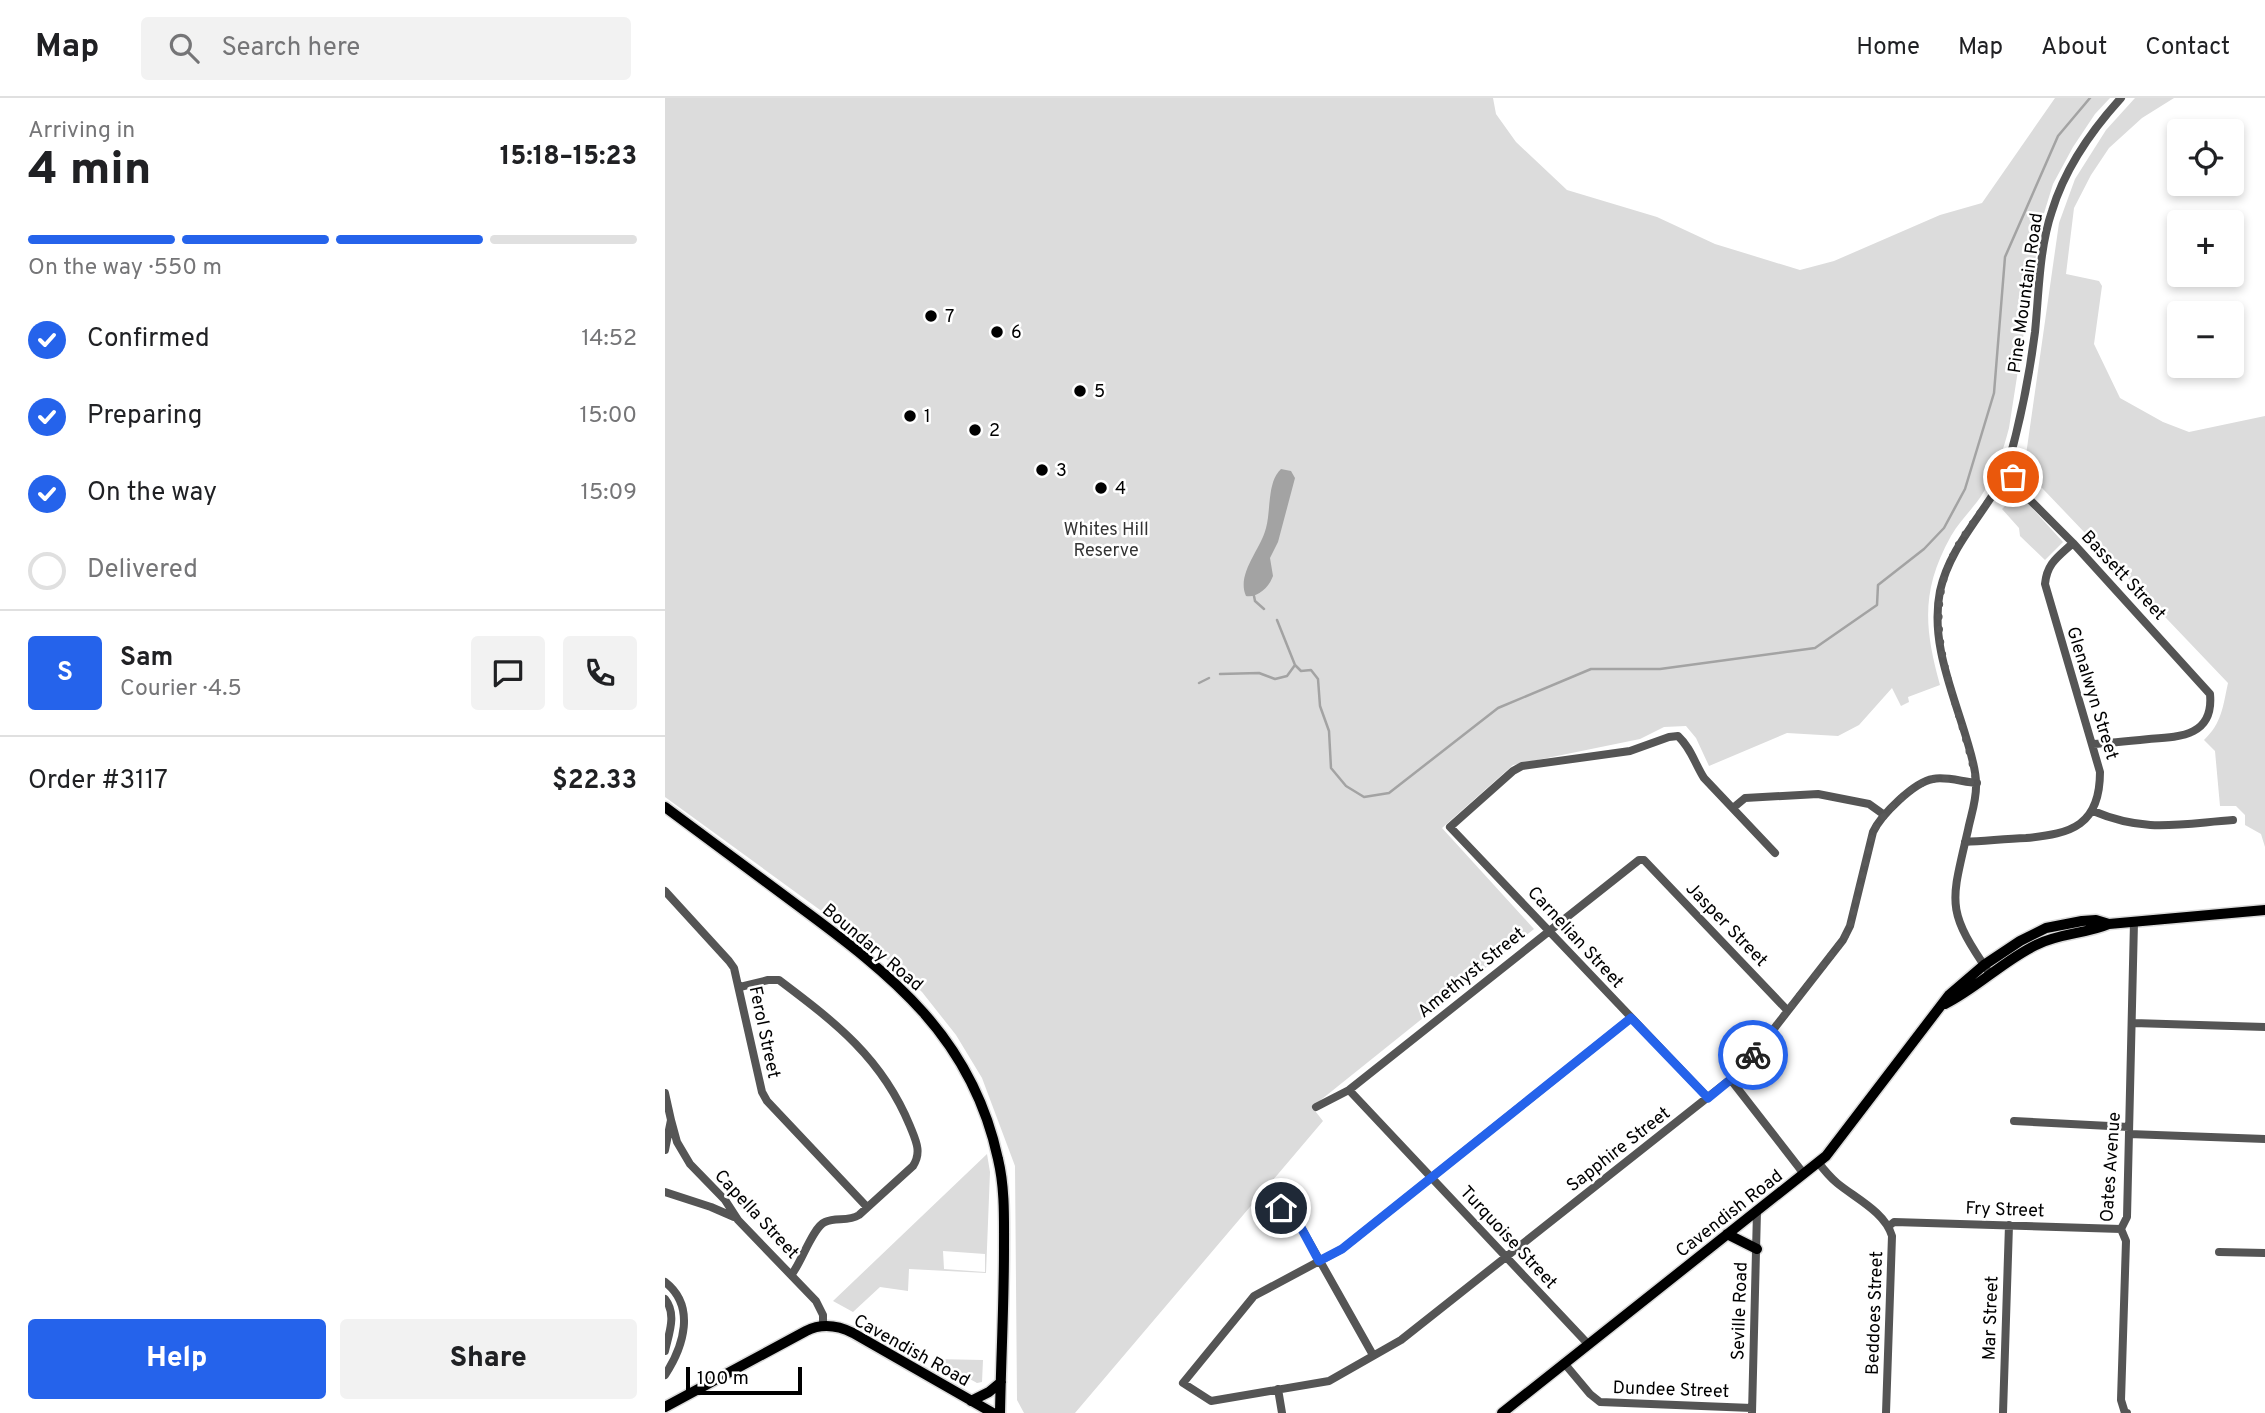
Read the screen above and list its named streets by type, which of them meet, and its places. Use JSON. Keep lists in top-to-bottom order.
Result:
{
  "streets": {
    "main road": ["Boundary Road", "Cavendish Road"],
    "street": [
      "Pine Mountain Road",
      "Bassett Street",
      "Glenalwyn Street",
      "Jasper Street",
      "Carnelian Street",
      "Amethyst Street",
      "Ferol Street",
      "Sapphire Street",
      "Oates Avenue",
      "Fry Street",
      "Capella Street",
      "Turquoise Street",
      "Seville Road",
      "Beddoes Street",
      "Mar Street",
      "Dundee Street"
    ]
  },
  "crossings": [
    ["Pine Mountain Road", "Bassett Street"],
    ["Bassett Street", "Glenalwyn Street"],
    ["Jasper Street", "Amethyst Street"],
    ["Jasper Street", "Sapphire Street"],
    ["Carnelian Street", "Amethyst Street"],
    ["Carnelian Street", "Sapphire Street"],
    ["Amethyst Street", "Turquoise Street"],
    ["Sapphire Street", "Turquoise Street"],
    ["Oates Avenue", "Fry Street"],
    ["Oates Avenue", "Cavendish Road"],
    ["Fry Street", "Beddoes Street"],
    ["Fry Street", "Mar Street"],
    ["Cavendish Road", "Capella Street"],
    ["Cavendish Road", "Turquoise Street"],
    ["Cavendish Road", "Seville Road"],
    ["Cavendish Road", "Beddoes Street"],
    ["Cavendish Road", "Dundee Street"],
    ["Seville Road", "Dundee Street"]
  ],
  "parks": ["Whites Hill Reserve"],
  "places": [
    "7",
    "6",
    "5",
    "1",
    "2",
    "3",
    "4"
  ],
  "scale_bar": "100 m",
  "page": {
    "header": "Map",
    "search": "Search here",
    "nav": [
      "Home",
      "Map",
      "About",
      "Contact"
    ],
    "heading": ["4 min", "Arriving in", "15:18–15:23"],
    "panel": [
      "Sam",
      "Courier · 4.5",
      "Order #3117",
      "$22.33"
    ],
    "map_buttons": ["+", "−"],
    "bar": "On the way · 550 m",
    "list": [
      ["Confirmed", "14:52"],
      ["Preparing", "15:00"],
      ["On the way", "15:09"],
      "Delivered"
    ],
    "round": "S",
    "buttons": ["Help", "Share"],
    "scale": "100 m"
  }
}
